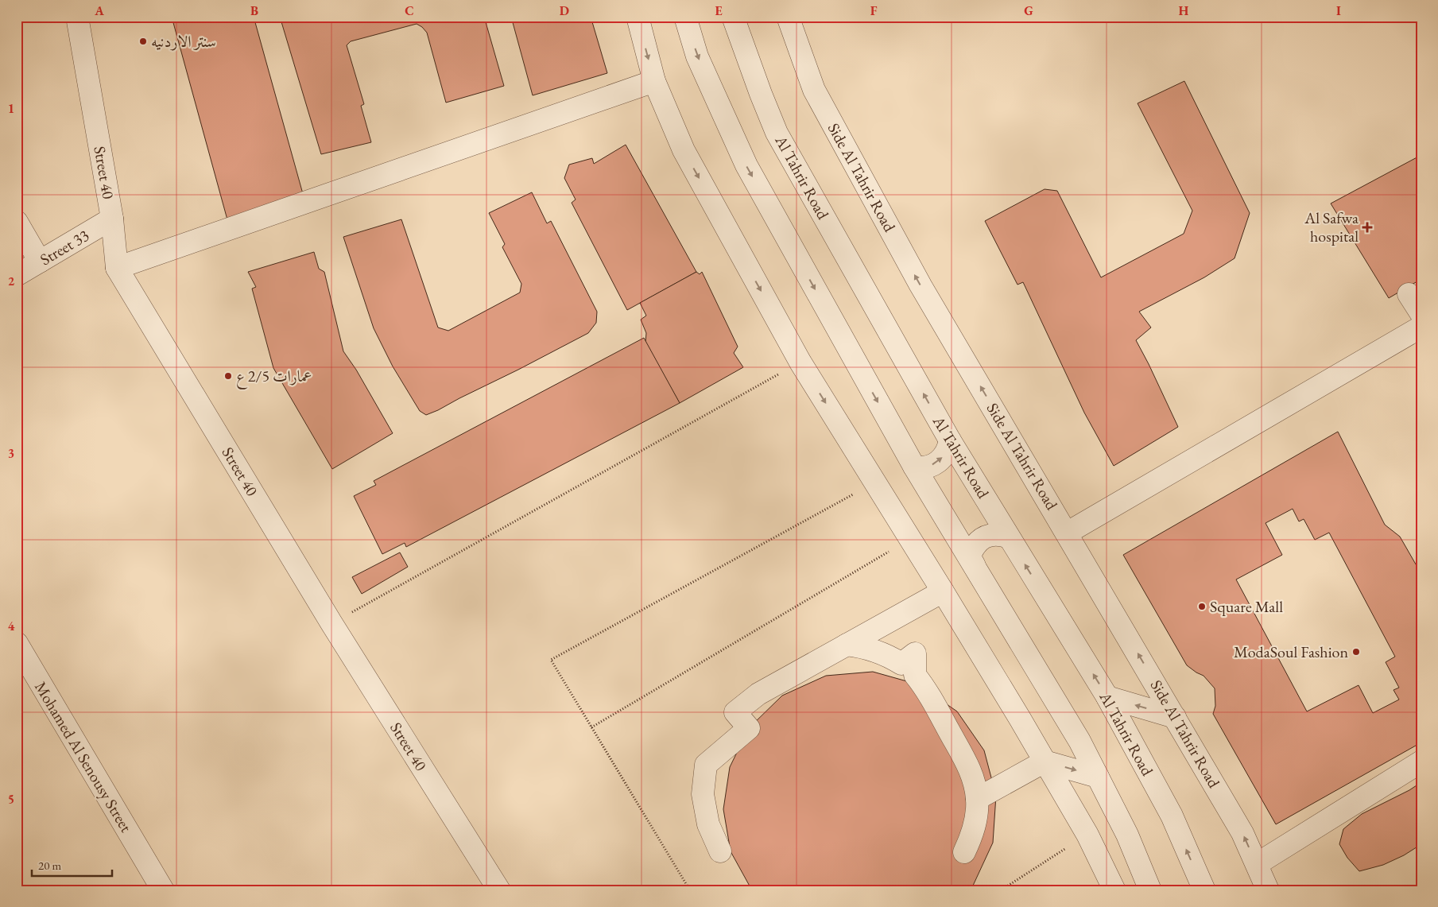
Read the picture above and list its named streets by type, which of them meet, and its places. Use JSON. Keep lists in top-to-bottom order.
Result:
{
  "streets": {
    "street": [
      "Street 40",
      "Al Tahrir Road",
      "Side Al Tahrir Road",
      "Street 33",
      "Mohamed Al Senousy Street"
    ]
  },
  "crossings": [
    ["Street 40", "Street 33"]
  ],
  "places": {
    "other": [
      "سنتر الاردنيه",
      "عمارات 2/5 ع",
      "Square Mall",
      "ModaSoul Fashion"
    ],
    "health": ["Al Safwa hospital"]
  },
  "scale_bar": "20 m",
  "grid": {
    "columns": [
      "A",
      "B",
      "C",
      "D",
      "E",
      "F",
      "G",
      "H",
      "I"
    ],
    "rows": [
      "1",
      "2",
      "3",
      "4",
      "5"
    ]
  }
}
